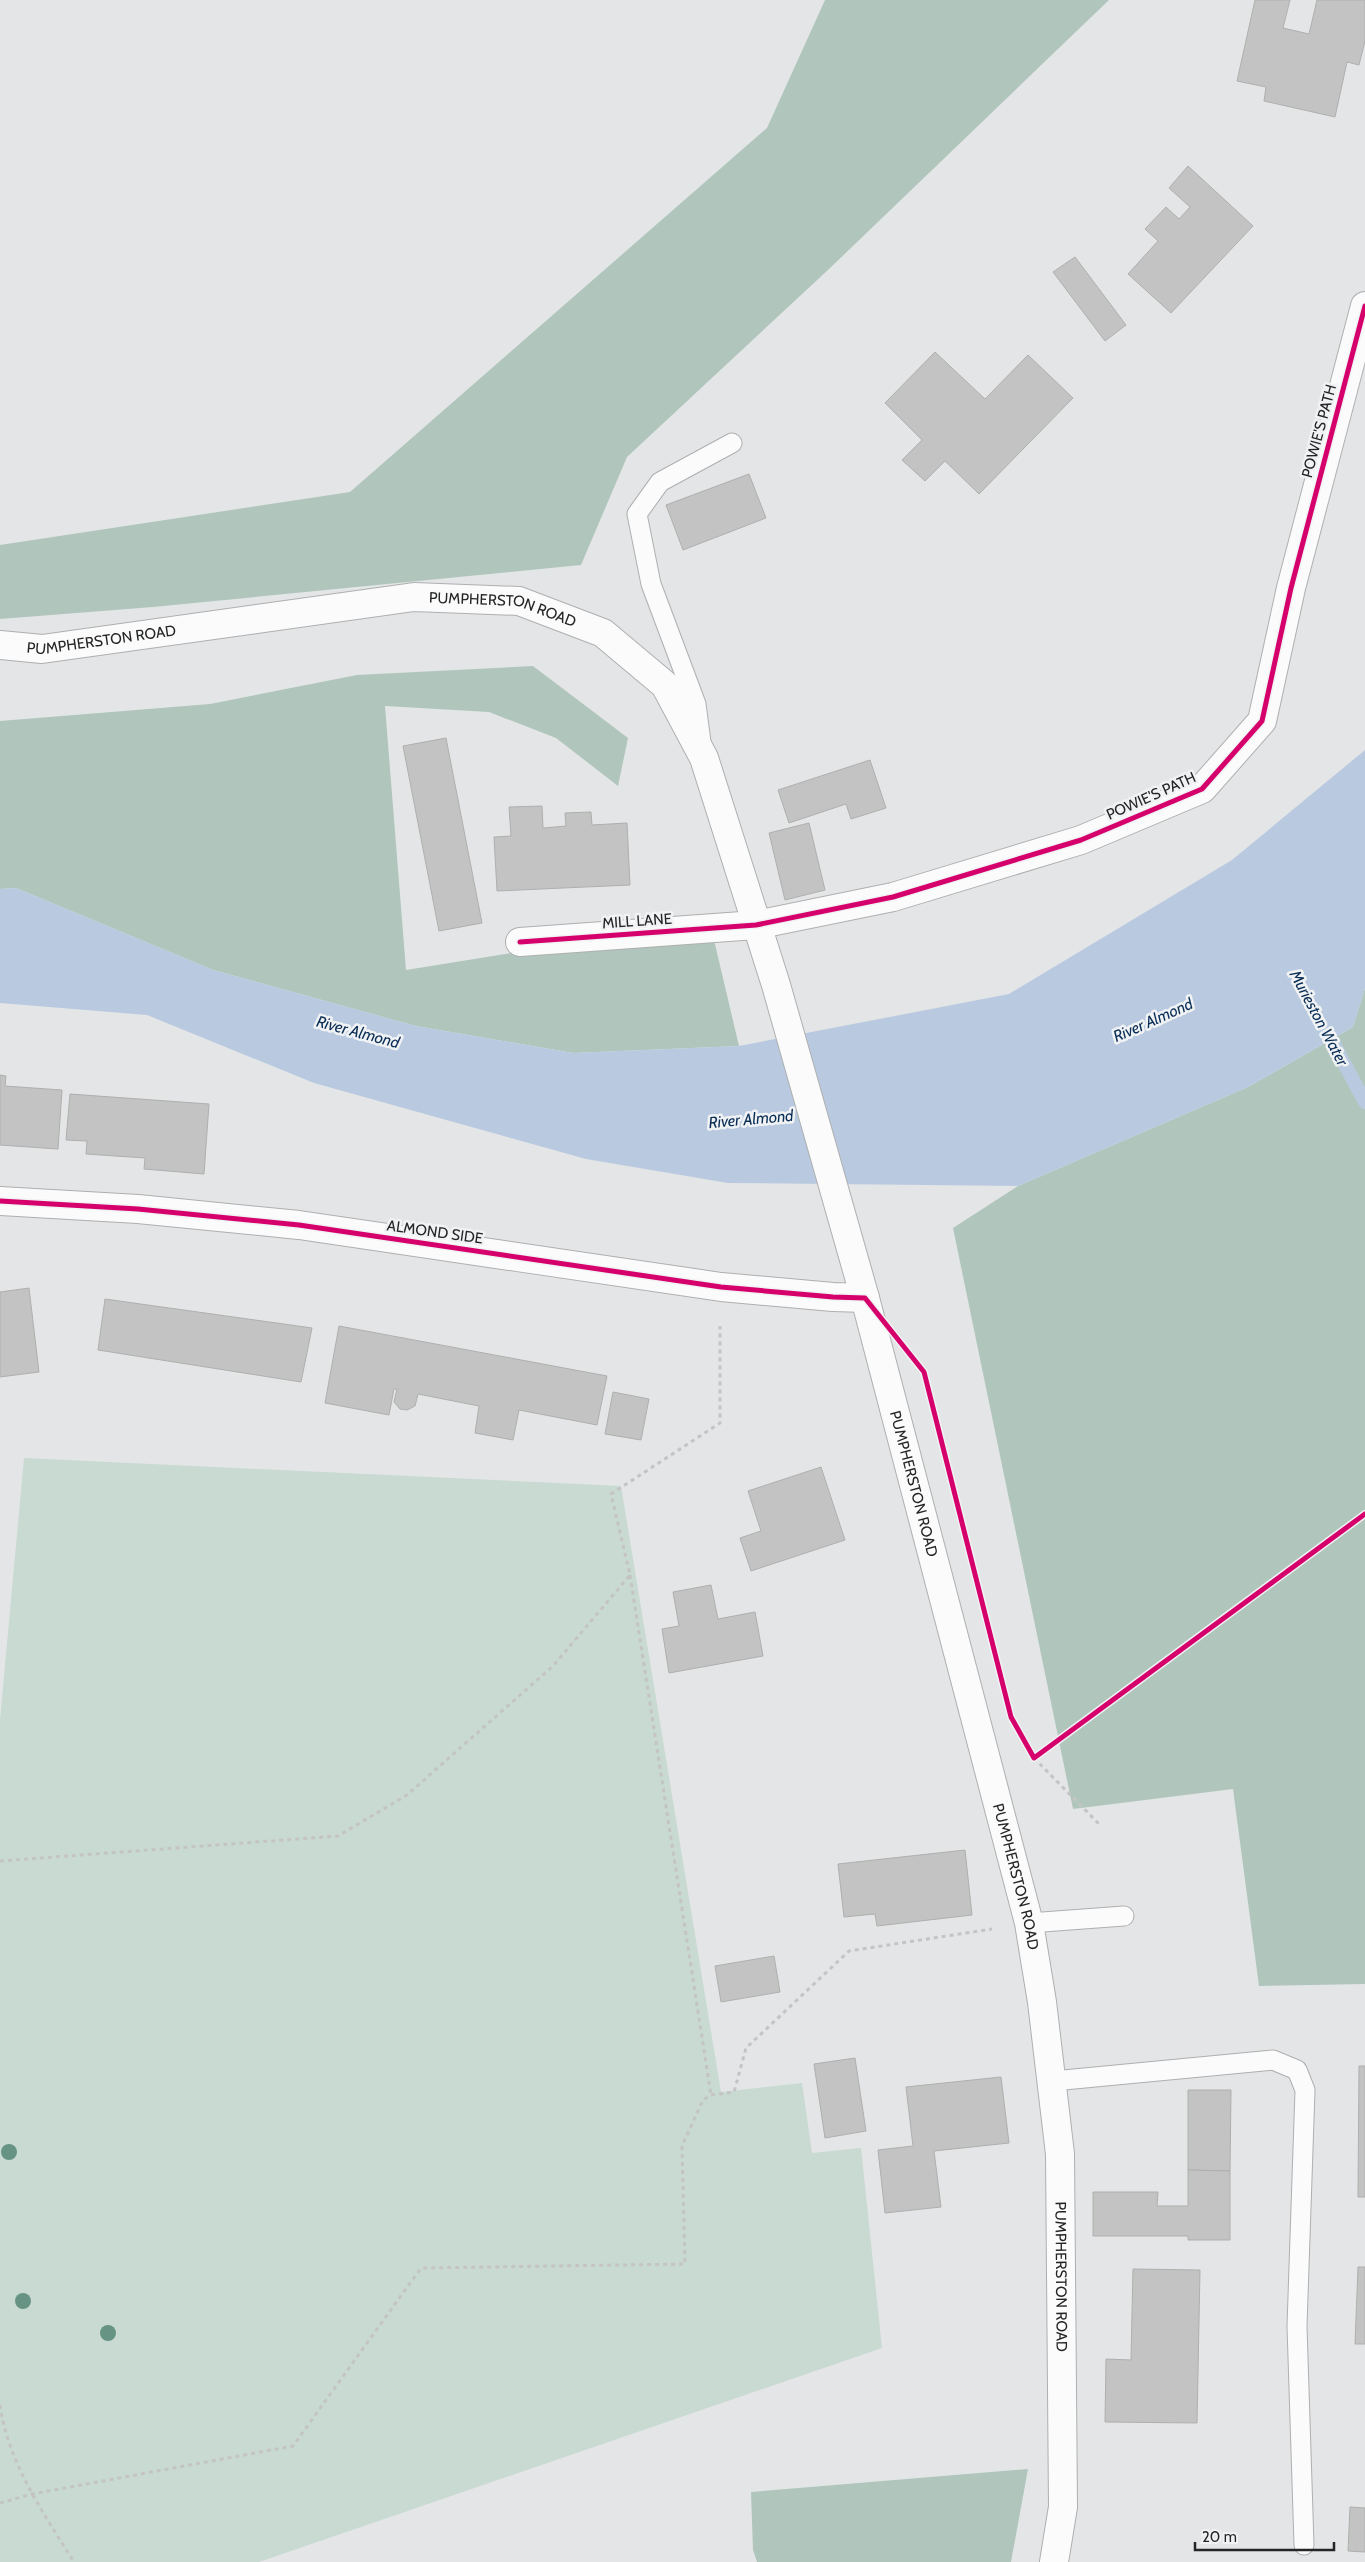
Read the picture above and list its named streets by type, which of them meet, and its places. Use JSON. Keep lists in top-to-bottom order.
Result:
{
  "streets": {
    "main road": [
      "POWIE'S PATH",
      "PUMPHERSTON ROAD",
      "MILL LANE",
      "ALMOND SIDE"
    ]
  },
  "crossings": [
    ["POWIE'S PATH", "PUMPHERSTON ROAD"],
    ["POWIE'S PATH", "MILL LANE"],
    ["PUMPHERSTON ROAD", "MILL LANE"],
    ["PUMPHERSTON ROAD", "ALMOND SIDE"]
  ],
  "water": ["Murieston Water", "River Almond"],
  "scale_bar": "20 m"
}
